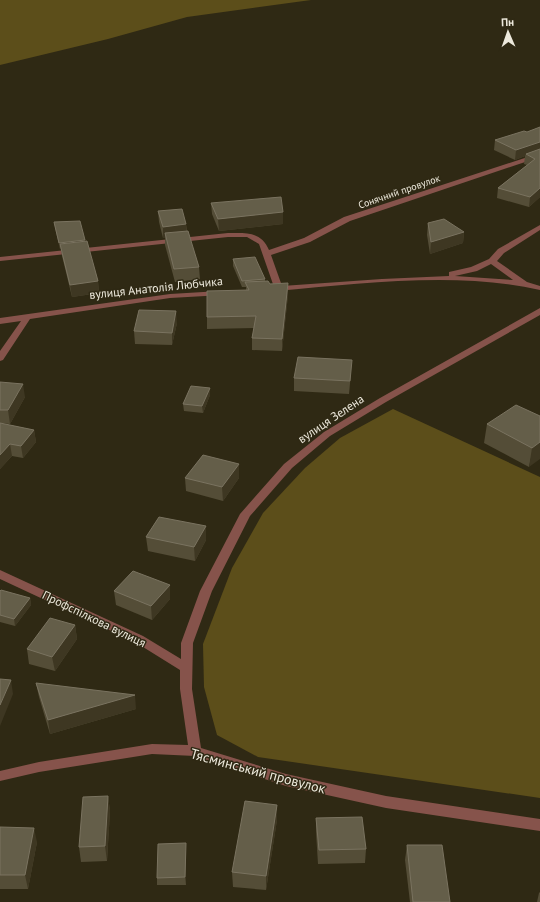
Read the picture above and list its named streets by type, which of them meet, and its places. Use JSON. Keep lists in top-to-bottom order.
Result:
{
  "streets": {
    "street": [
      "Сонячний провулок",
      "вулиця Анатолія Любчика",
      "вулиця Зелена",
      "Профспілкова вулиця",
      "Тясминський провулок"
    ]
  },
  "crossings": [
    ["вулиця Зелена", "Профспілкова вулиця"],
    ["вулиця Зелена", "Тясминський провулок"]
  ],
  "north": "top"
}
